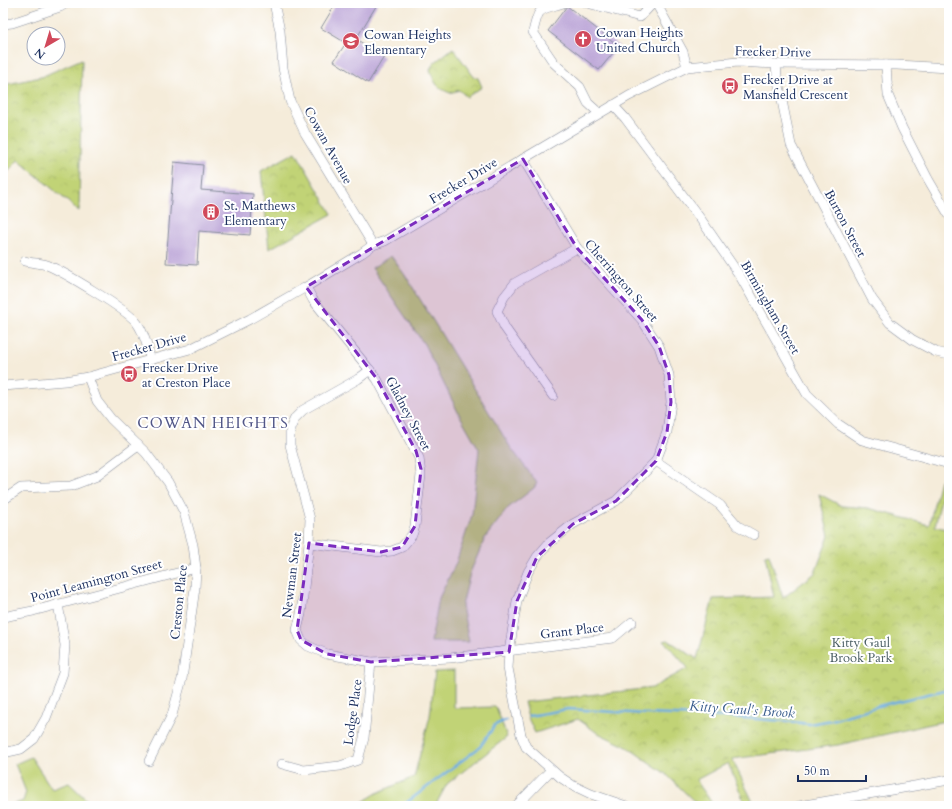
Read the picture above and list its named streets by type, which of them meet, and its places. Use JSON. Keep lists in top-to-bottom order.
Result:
{
  "streets": {
    "street": [
      "Frecker Drive",
      "Cowan Avenue",
      "Burton Street",
      "Cherrington Street",
      "Birmingham Street",
      "Gladney Street",
      "Newman Street",
      "Point Leamington Street",
      "Creston Place",
      "Grant Place",
      "Lodge Place"
    ]
  },
  "crossings": [
    ["Frecker Drive", "Cowan Avenue"],
    ["Frecker Drive", "Burton Street"],
    ["Frecker Drive", "Cherrington Street"],
    ["Frecker Drive", "Birmingham Street"],
    ["Frecker Drive", "Gladney Street"],
    ["Frecker Drive", "Creston Place"],
    ["Cherrington Street", "Newman Street"],
    ["Cherrington Street", "Grant Place"],
    ["Gladney Street", "Newman Street"],
    ["Newman Street", "Grant Place"],
    ["Newman Street", "Lodge Place"],
    ["Point Leamington Street", "Creston Place"]
  ],
  "districts": ["COWAN HEIGHTS"],
  "water": ["Kitty Gaul's Brook"],
  "parks": ["Kitty Gaul Brook Park"],
  "places": {
    "church": ["Cowan Heights United Church"],
    "school or university": ["Cowan Heights Elementary"],
    "bus stop": ["Frecker Drive at Mansfield Crescent", "Frecker Drive at Creston Place"],
    "building": ["St. Matthews Elementary"]
  },
  "scale_bar": "50 m",
  "north": "bottom left"
}
